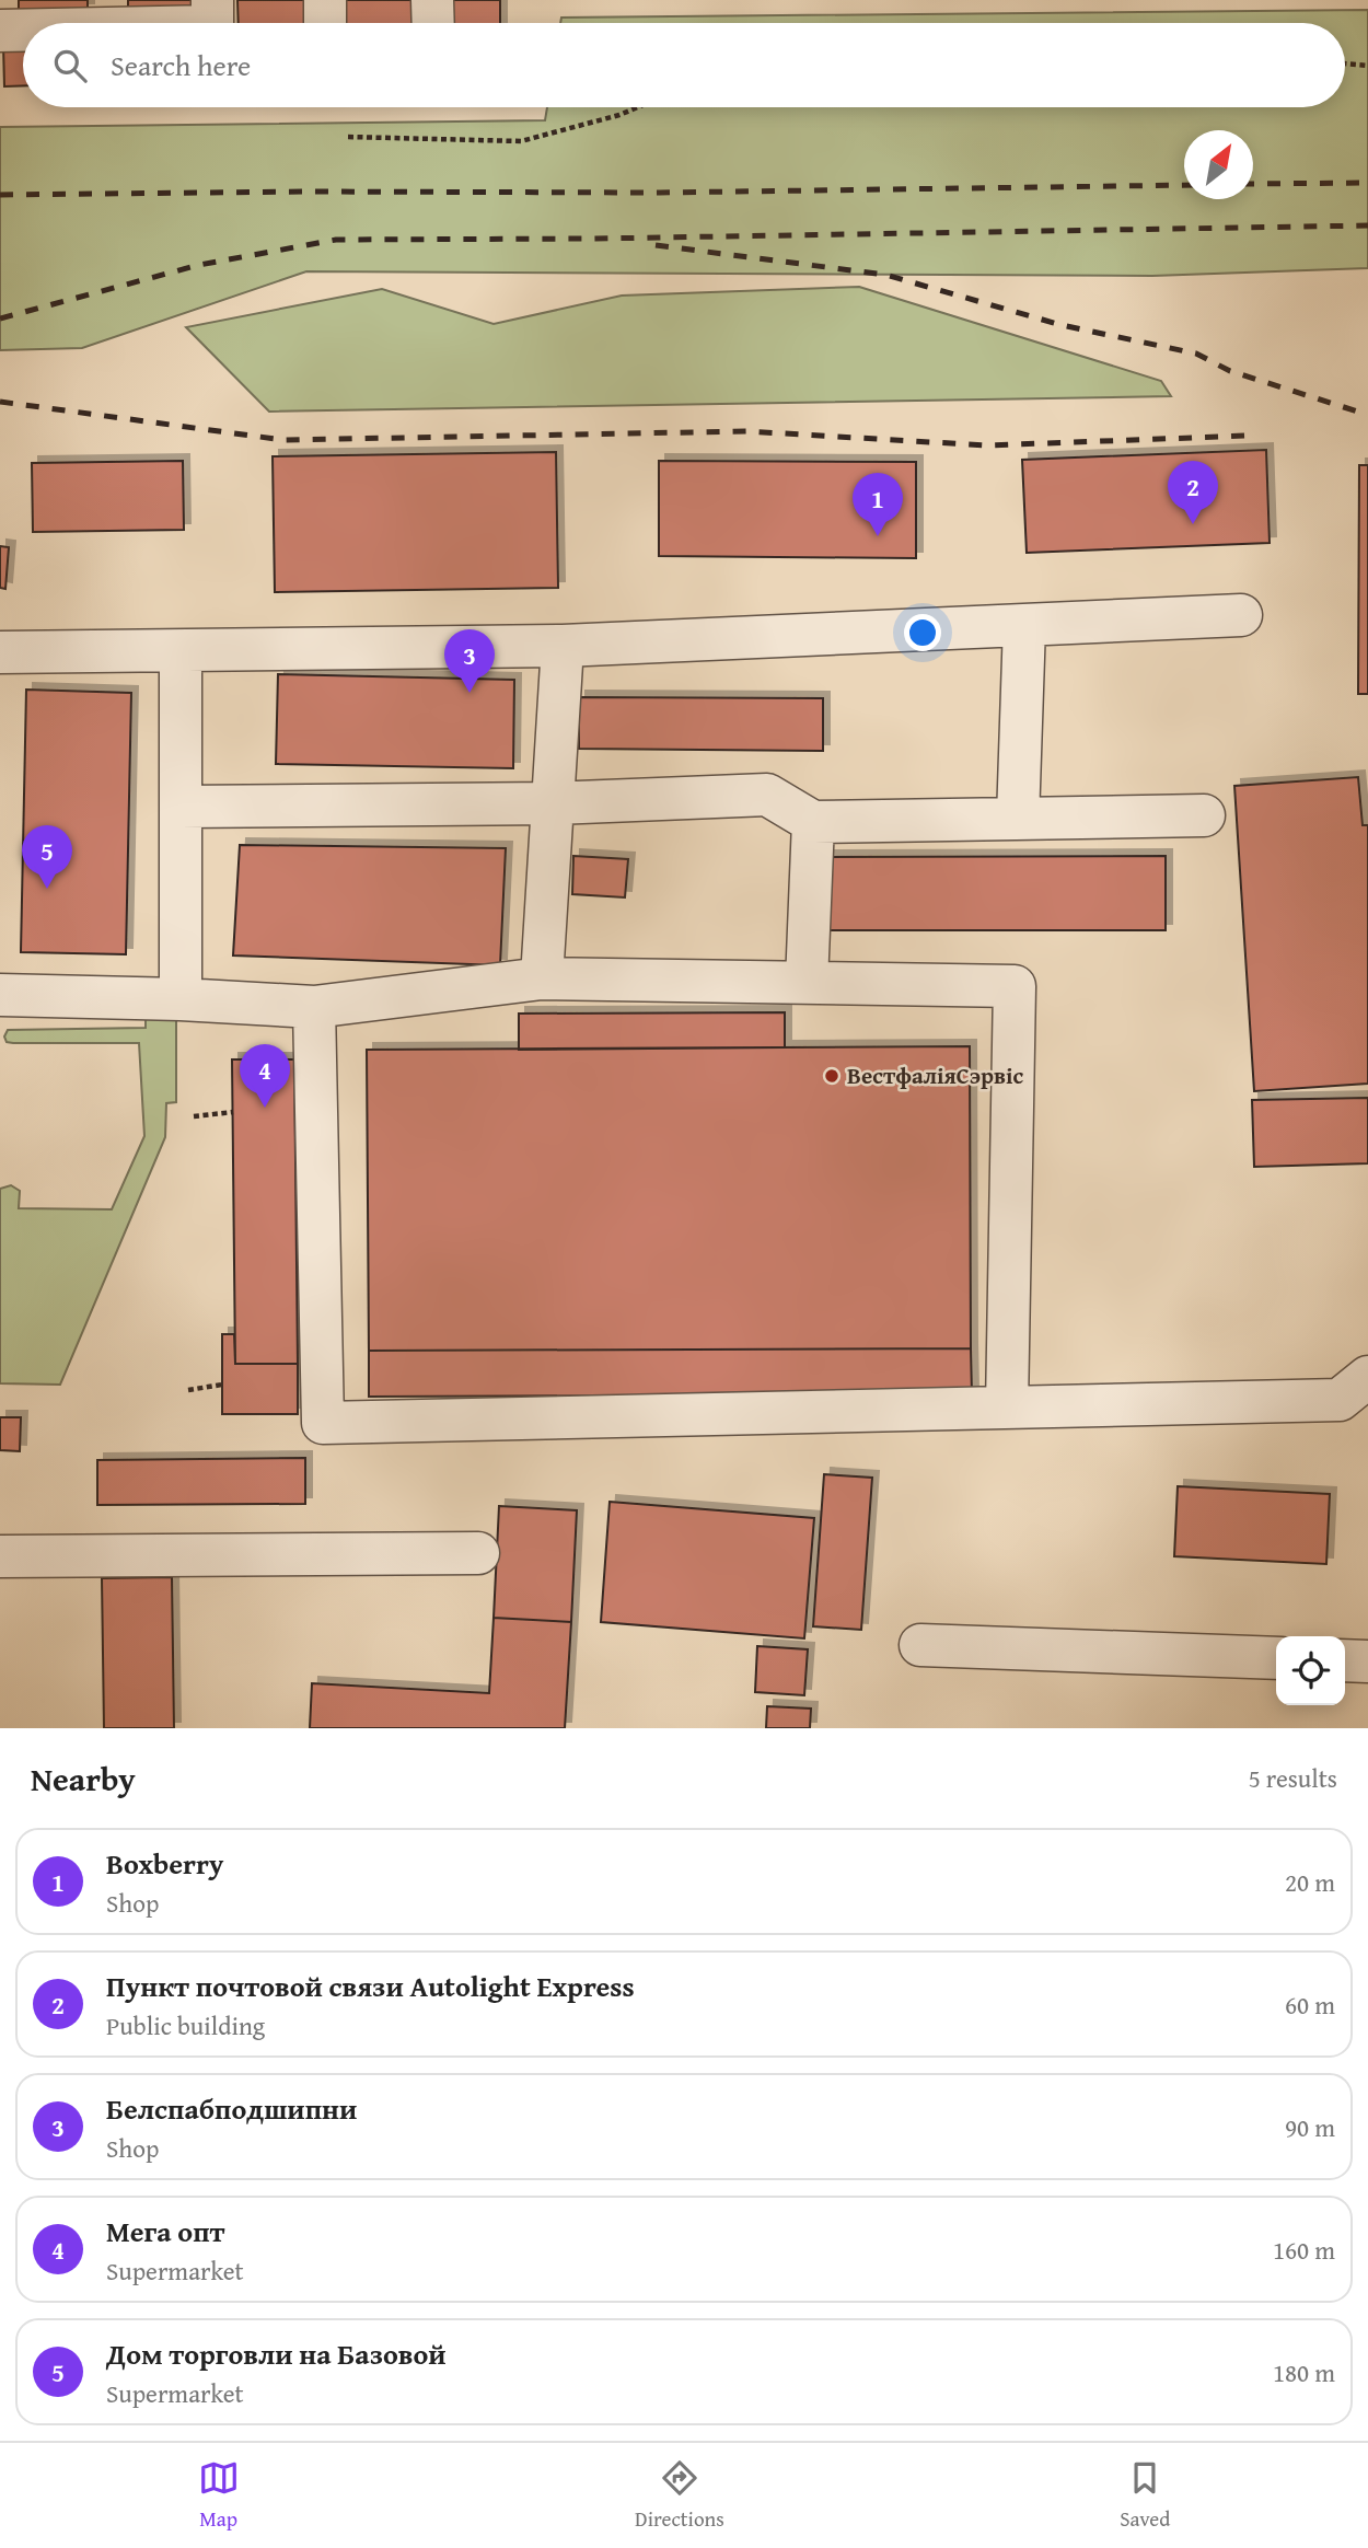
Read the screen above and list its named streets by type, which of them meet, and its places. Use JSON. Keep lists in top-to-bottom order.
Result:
{
  "places": ["ВестфаліяСэрвіс"],
  "north": "top right",
  "page": {
    "search": "Search here",
    "pins": [
      "2",
      "1",
      "3",
      "5",
      "4"
    ],
    "heading": ["Nearby", "5 results"],
    "list": [
      {
        "mark": "1",
        "name": "Boxberry",
        "note": "Shop",
        "value": "20 m"
      },
      {
        "mark": "2",
        "name": "Пункт почтовой связи Autolight Express",
        "note": "Public building",
        "value": "60 m"
      },
      {
        "mark": "3",
        "name": "Белспабподшипни",
        "note": "Shop",
        "value": "90 m"
      },
      {
        "mark": "4",
        "name": "Мега опт",
        "note": "Supermarket",
        "value": "160 m"
      },
      {
        "mark": "5",
        "name": "Дом торговли на Базовой",
        "note": "Supermarket",
        "value": "180 m"
      }
    ],
    "nav": ["Map", "Directions", "Saved"]
  }
}
